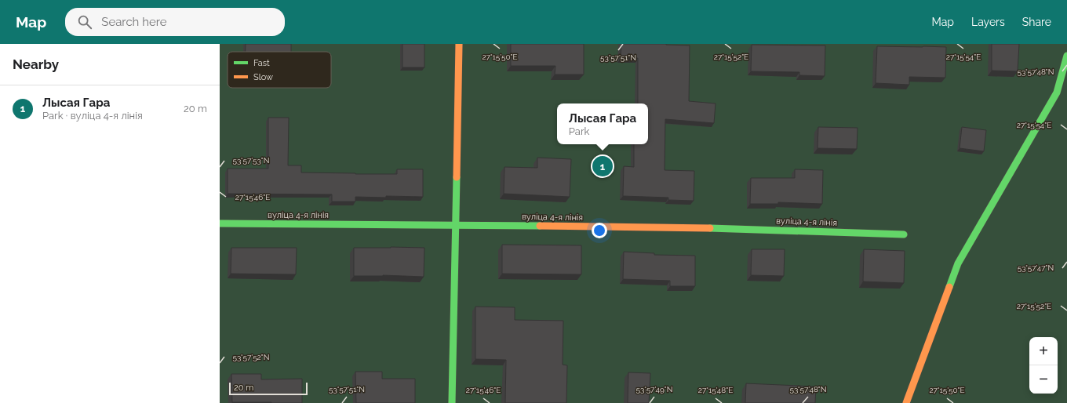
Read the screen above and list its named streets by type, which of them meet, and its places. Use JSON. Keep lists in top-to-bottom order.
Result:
{
  "streets": {
    "street": ["вуліца 4-я лінія"]
  },
  "legend": ["Fast", "Slow"],
  "scale_bar": "20 m",
  "page": {
    "header": "Map",
    "search": "Search here",
    "nav": ["Map", "Layers", "Share"],
    "heading": "Nearby",
    "list": [
      {
        "mark": "1",
        "name": "Лысая Гара",
        "note": "Park · вуліца 4-я лінія",
        "value": "20 m"
      }
    ],
    "popup": ["Лысая Гара", "Park"],
    "pins": "1",
    "map_buttons": ["+", "−"],
    "scale": "20 m"
  },
  "coordinates": [
    "27°15'50\"E",
    "27°15'52\"E",
    "27°15'54\"E",
    "53°57'51\"N",
    "53°57'48\"N",
    "53°57'53\"N",
    "27°15'46\"E",
    "53°57'47\"N",
    "53°57'52\"N",
    "53°57'49\"N",
    "27°15'48\"E"
  ]
}
